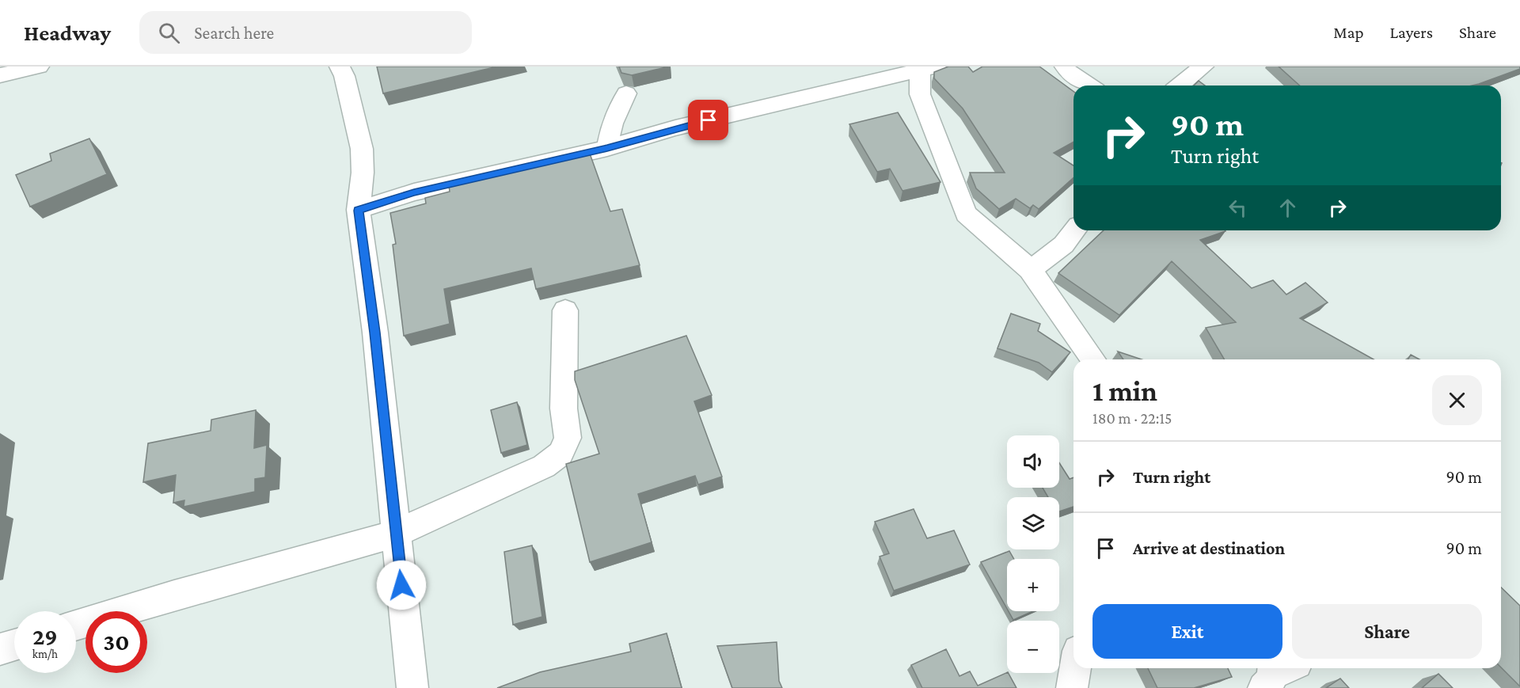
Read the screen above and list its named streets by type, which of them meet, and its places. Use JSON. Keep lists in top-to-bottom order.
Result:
{
  "page": {
    "header": "Headway",
    "search": "Search here",
    "nav": ["Map", "Layers", "Share"],
    "turn": ["90 m", "Turn right"],
    "heading": ["1 min", "180 m · 22:15"],
    "map_buttons": ["+", "−"],
    "list": [
      {
        "name": "Turn right",
        "value": "90 m"
      },
      {
        "name": "Arrive at destination",
        "value": "90 m"
      }
    ],
    "buttons": ["Exit", "Share"],
    "speed": "29 km/h",
    "limit": "30"
  }
}
